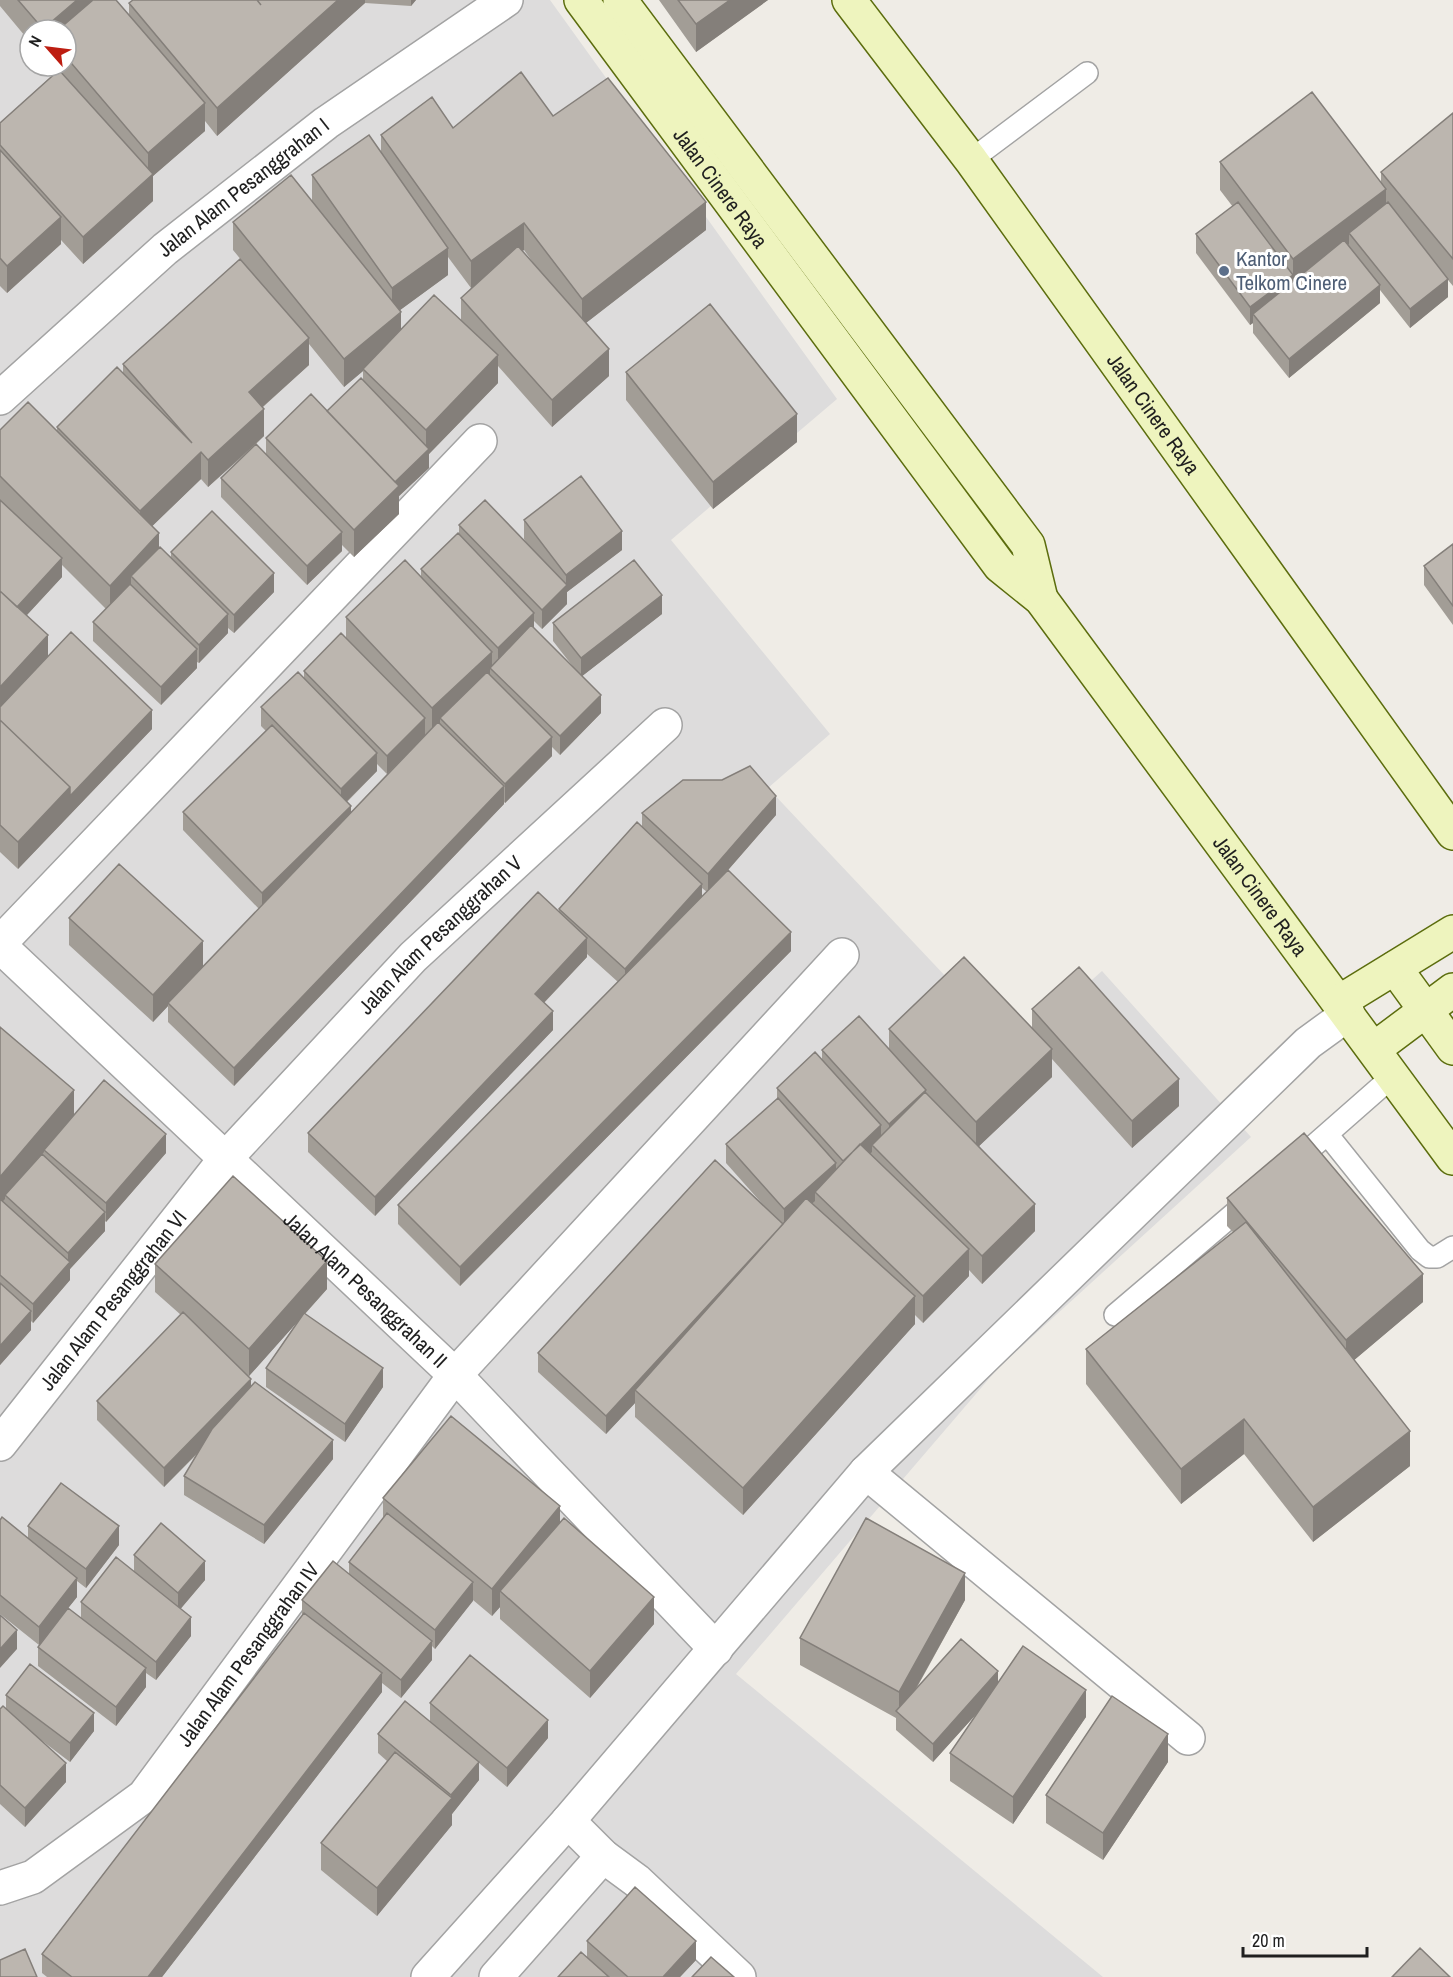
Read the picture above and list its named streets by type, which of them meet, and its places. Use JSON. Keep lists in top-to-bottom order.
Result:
{
  "streets": {
    "main road": ["Jalan Cinere Raya"],
    "street": [
      "Jalan Alam Pesanggrahan I",
      "Jalan Alam Pesanggrahan V",
      "Jalan Alam Pesanggrahan II",
      "Jalan Alam Pesanggrahan VI",
      "Jalan Alam Pesanggrahan IV"
    ]
  },
  "crossings": [
    ["Jalan Alam Pesanggrahan V", "Jalan Alam Pesanggrahan II"],
    ["Jalan Alam Pesanggrahan V", "Jalan Alam Pesanggrahan VI"],
    ["Jalan Alam Pesanggrahan II", "Jalan Alam Pesanggrahan VI"],
    ["Jalan Alam Pesanggrahan II", "Jalan Alam Pesanggrahan IV"]
  ],
  "places": ["Kantor Telkom Cinere"],
  "scale_bar": "20 m",
  "north": "top left"
}
